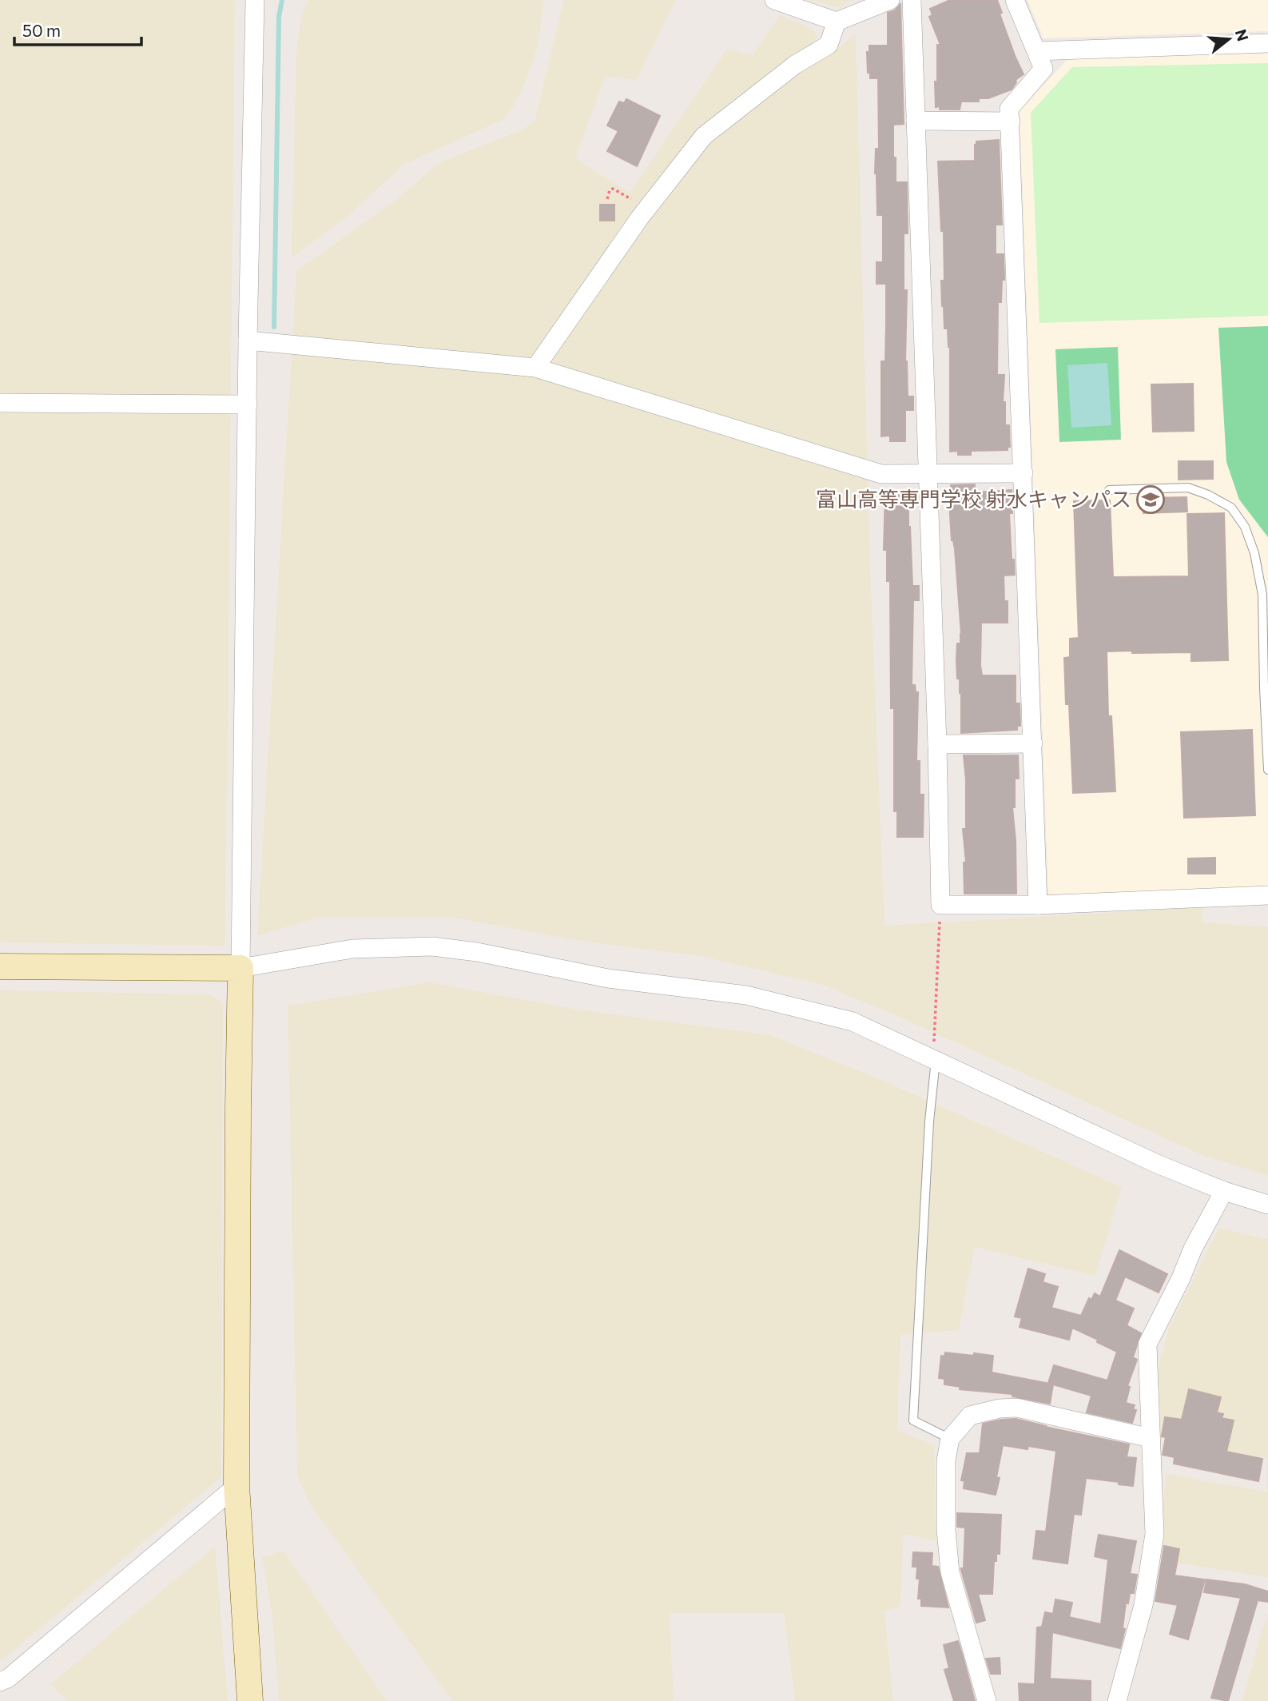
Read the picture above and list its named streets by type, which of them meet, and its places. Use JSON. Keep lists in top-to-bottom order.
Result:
{
  "places": {
    "school or university": ["富山高等専門学校 射水キャンパス"]
  },
  "scale_bar": "50 m",
  "north": "right"
}
